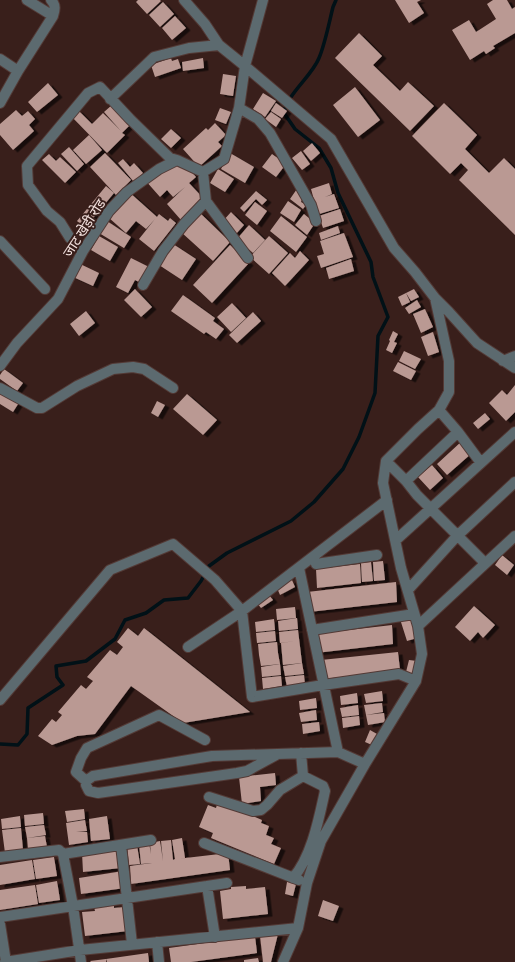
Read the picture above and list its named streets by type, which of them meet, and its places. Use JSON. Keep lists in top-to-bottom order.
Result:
{
  "streets": {
    "street": ["जाट खेड़ी रोड"]
  }
}
